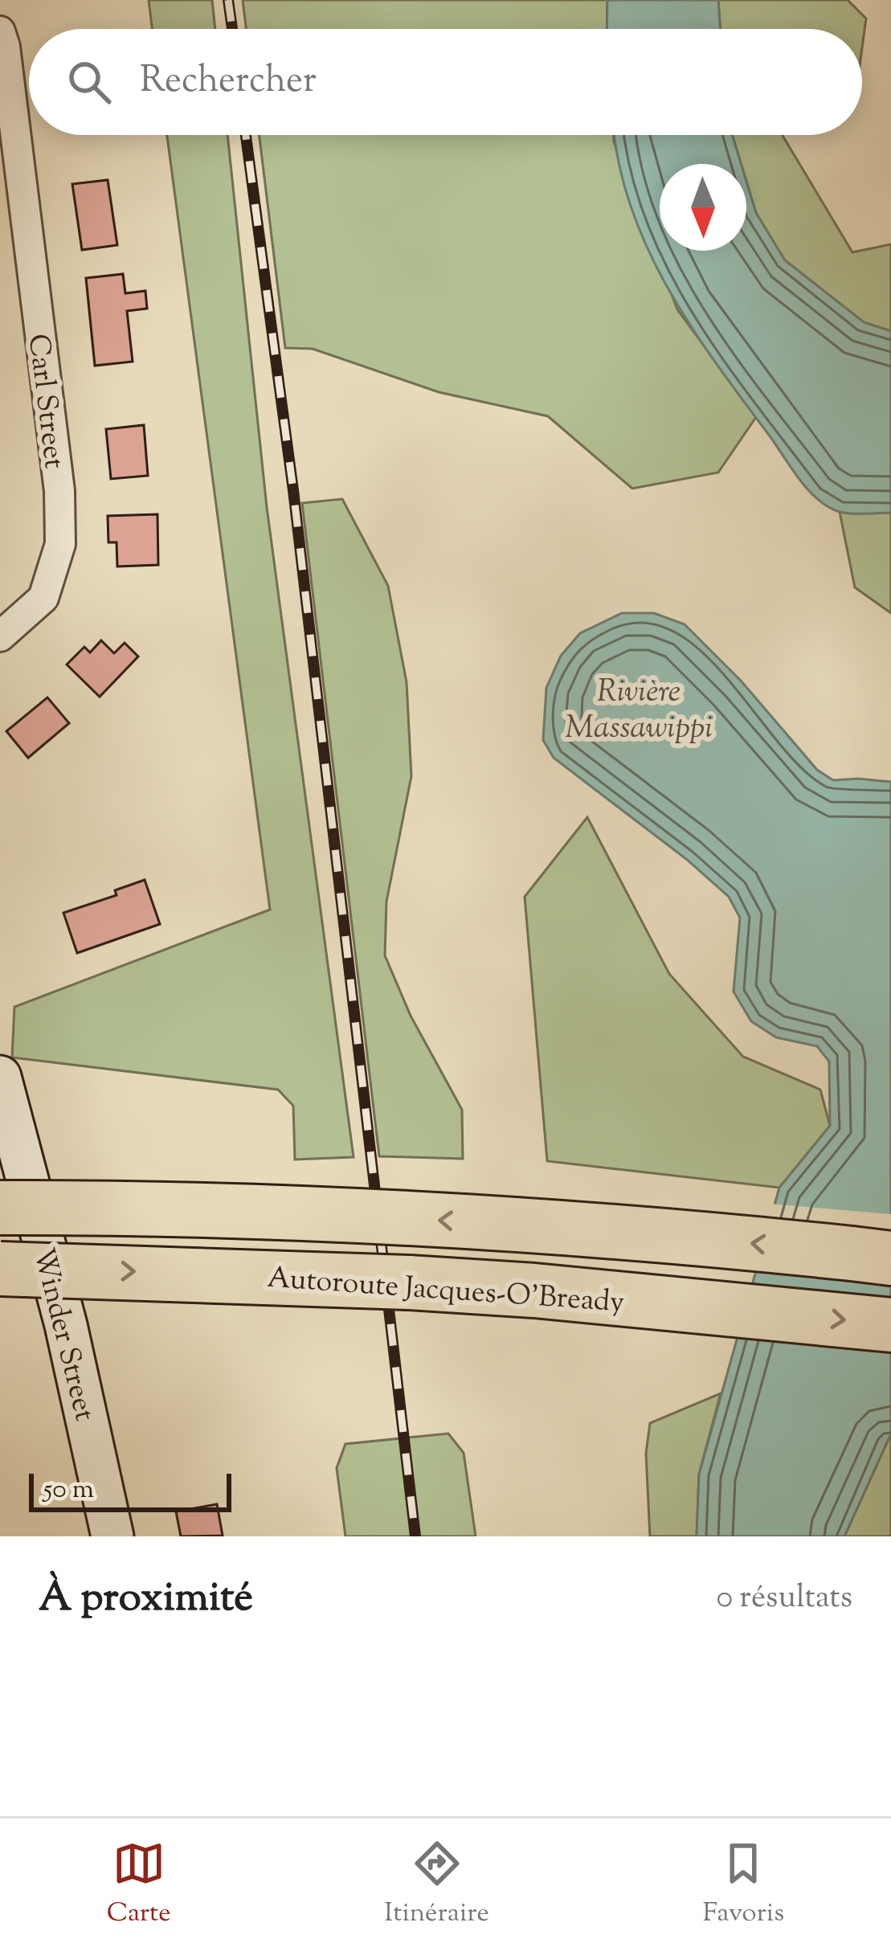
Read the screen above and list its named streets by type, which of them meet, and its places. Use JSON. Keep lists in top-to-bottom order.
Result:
{
  "streets": {
    "highway": ["Autoroute Jacques-O'Bready"],
    "street": ["Carl Street", "Winder Street"]
  },
  "water": ["Rivière Massawippi"],
  "scale_bar": "50 m",
  "north": "bottom",
  "page": {
    "search": "Rechercher",
    "scale": "50 m",
    "heading": ["À proximité", "0 résultats"],
    "nav": ["Carte", "Itinéraire", "Favoris"]
  }
}
